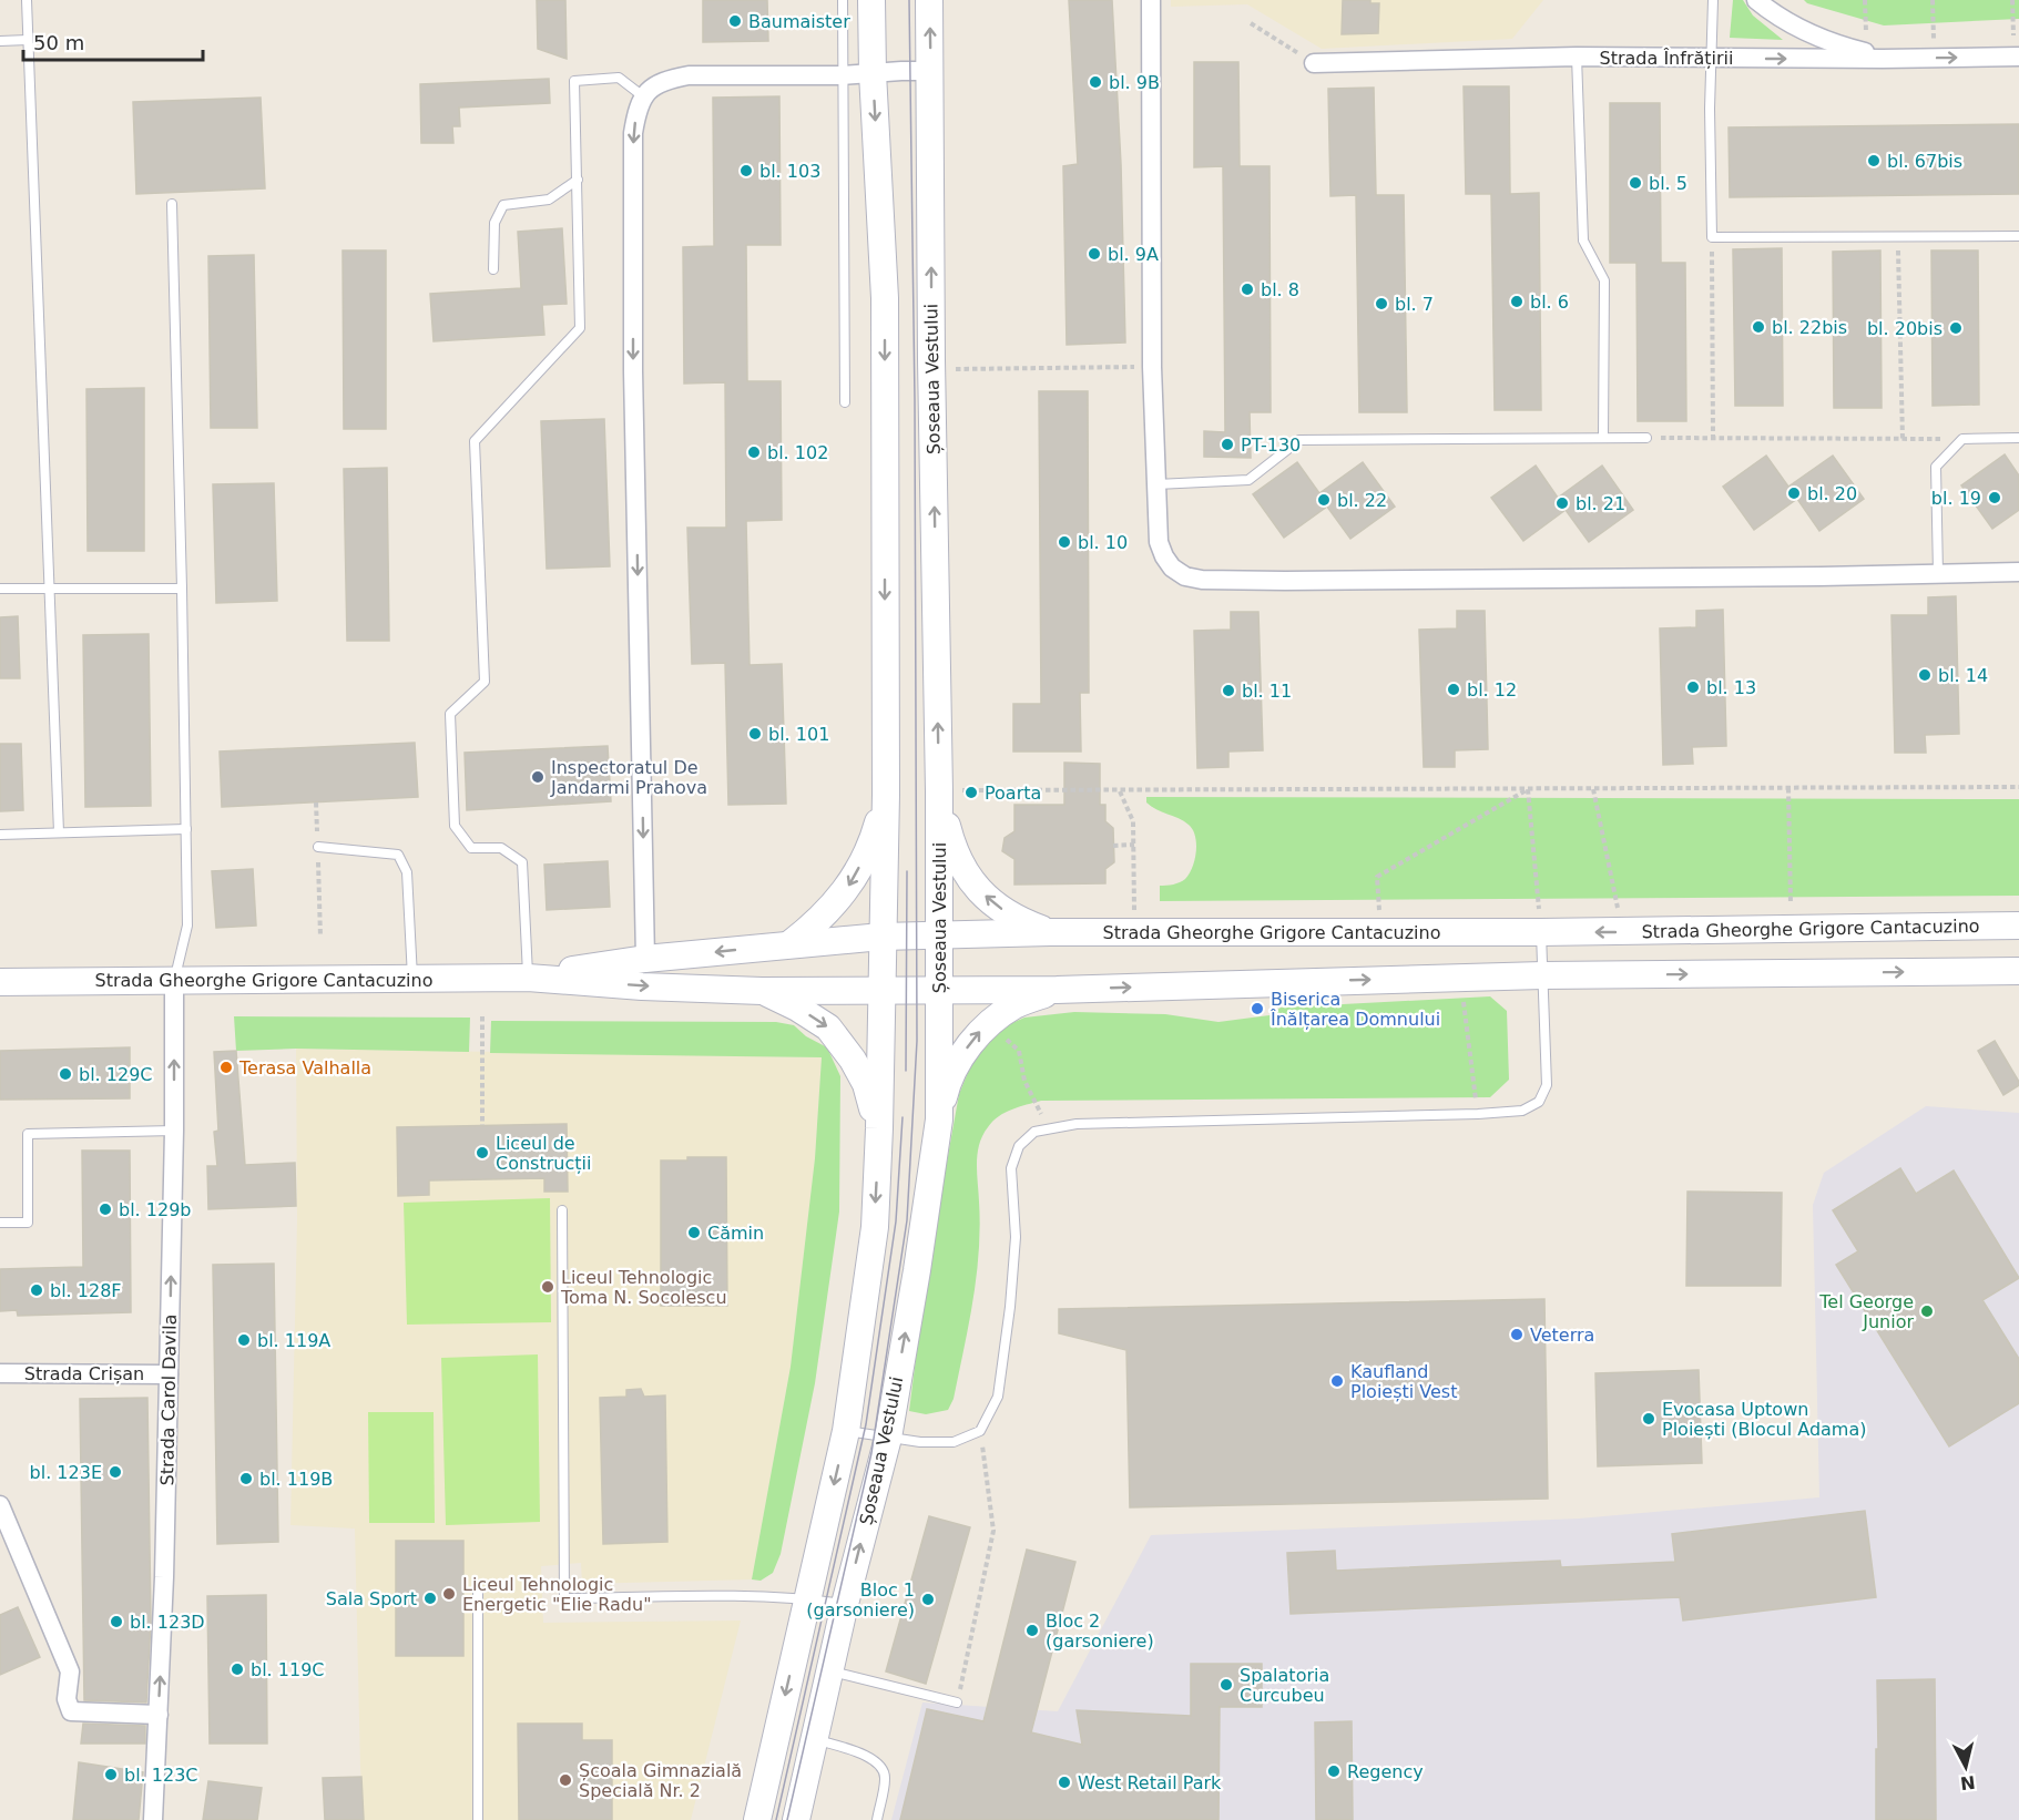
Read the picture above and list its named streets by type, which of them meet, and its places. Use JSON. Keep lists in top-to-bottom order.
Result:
{
  "streets": {
    "main road": ["Șoseaua Vestului", "Strada Gheorghe Grigore Cantacuzino"],
    "street": ["Strada Înfrățirii", "Strada Crișan", "Strada Carol Davila"]
  },
  "crossings": [
    ["Șoseaua Vestului", "Strada Gheorghe Grigore Cantacuzino"],
    ["Strada Gheorghe Grigore Cantacuzino", "Strada Carol Davila"],
    ["Strada Crișan", "Strada Carol Davila"]
  ],
  "one_way": ["Strada Înfrățirii", "Strada Carol Davila"],
  "places": [
    "Baumaister",
    "bl. 9B",
    "bl. 67bis",
    "bl. 103",
    "bl. 5",
    "bl. 9A",
    "bl. 8",
    "bl. 6",
    "bl. 7",
    "bl. 22bis",
    "bl. 20bis",
    "PT-130",
    "bl. 102",
    "bl. 20",
    "bl. 19",
    "bl. 22",
    "bl. 21",
    "bl. 10",
    "bl. 14",
    "bl. 13",
    "bl. 12",
    "bl. 11",
    "bl. 101",
    "Inspectoratul De Jandarmi Prahova",
    "Poarta",
    "Biserica Înălțarea Domnului",
    "Terasa Valhalla",
    "bl. 129C",
    "Liceul de Construcții",
    "bl. 129b",
    "Cămin",
    "Liceul Tehnologic Toma N. Socolescu",
    "bl. 128F",
    "Tel George Junior",
    "Veterra",
    "bl. 119A",
    "Kaufland Ploiești Vest",
    "Evocasa Uptown Ploiești (Blocul Adama)",
    "bl. 123E",
    "bl. 119B",
    "Liceul Tehnologic Energetic \"Elie Radu\"",
    "Sala Sport",
    "Bloc 1 (garsoniere)",
    "bl. 123D",
    "Bloc 2 (garsoniere)",
    "bl. 119C",
    "Spalatoria Curcubeu",
    "Regency",
    "bl. 123C",
    "Școala Gimnazială Specială Nr. 2",
    "West Retail Park"
  ],
  "scale_bar": "50 m",
  "north": "bottom"
}
